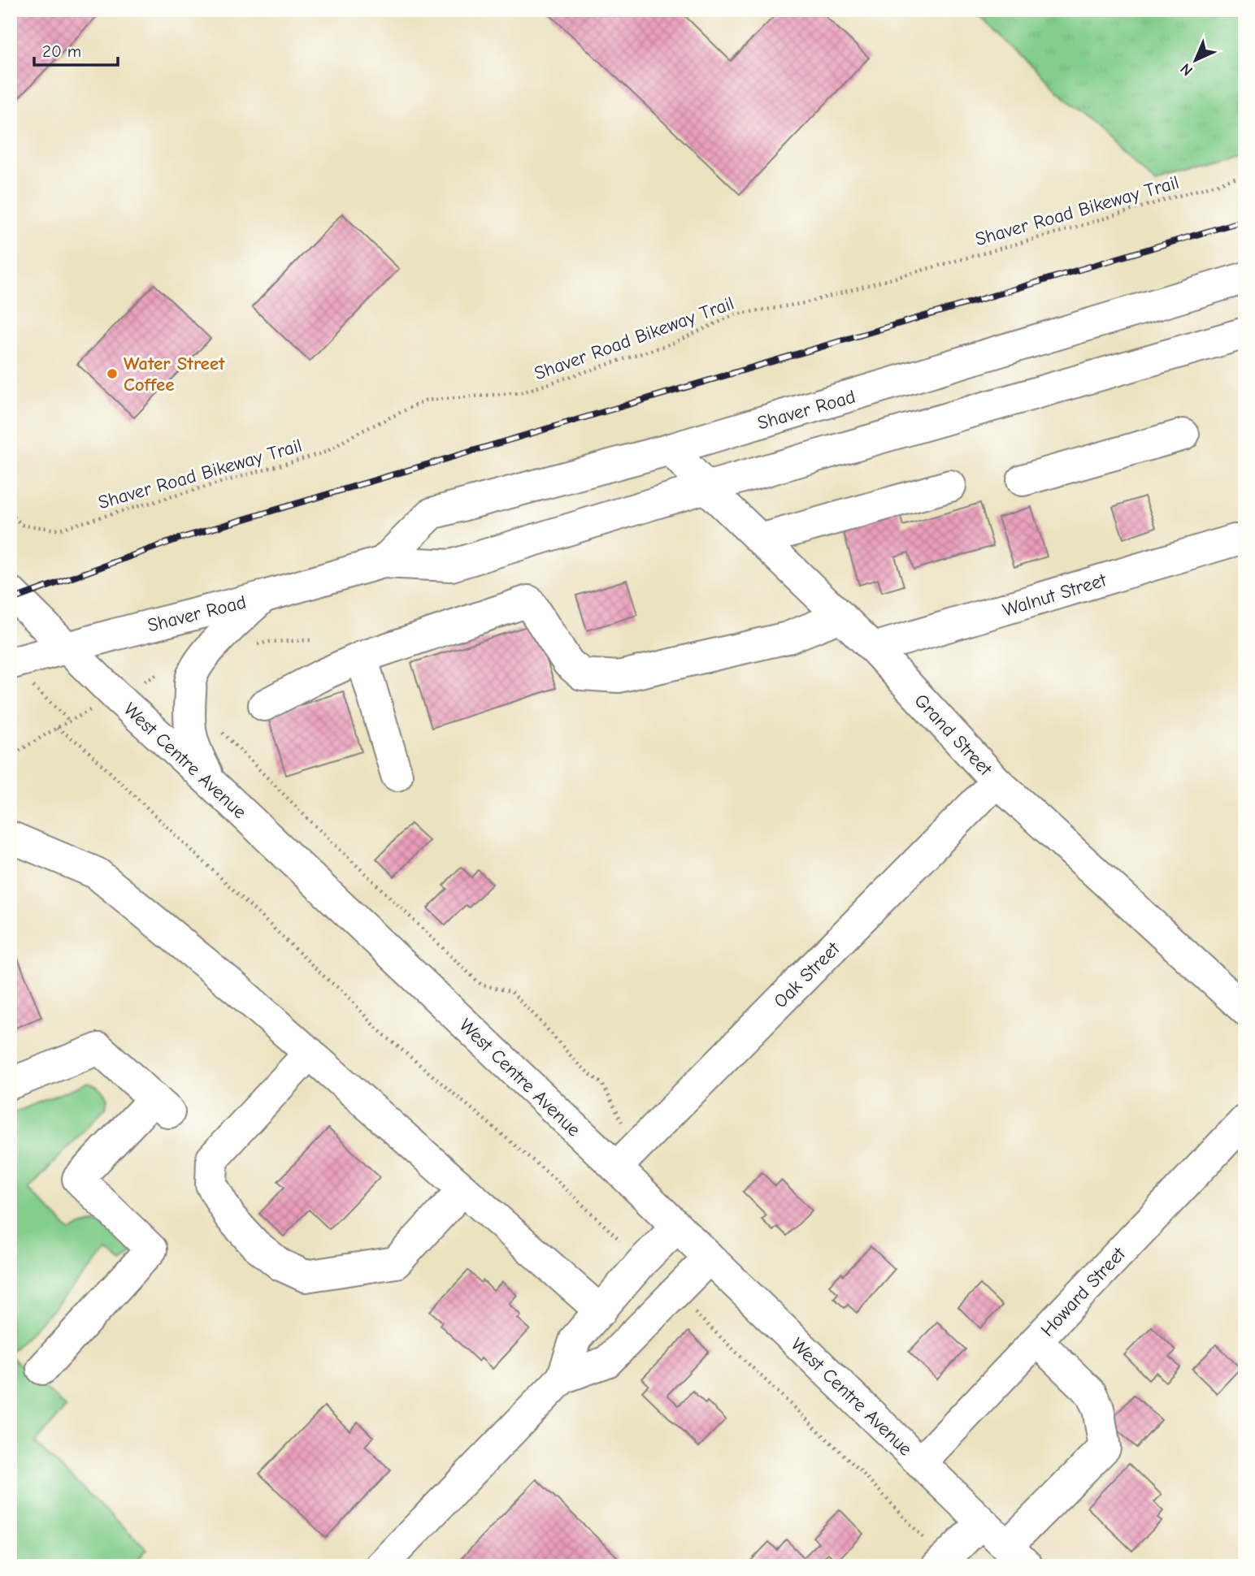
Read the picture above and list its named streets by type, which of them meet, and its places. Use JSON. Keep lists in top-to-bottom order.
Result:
{
  "streets": {
    "main road": [
      "Shaver Road",
      "Walnut Street",
      "Grand Street",
      "West Centre Avenue",
      "Oak Street",
      "Howard Street"
    ],
    "path": ["Shaver Road Bikeway Trail"]
  },
  "crossings": [
    ["Shaver Road", "Grand Street"],
    ["Shaver Road", "West Centre Avenue"],
    ["Walnut Street", "Grand Street"],
    ["Grand Street", "Oak Street"],
    ["West Centre Avenue", "Oak Street"],
    ["West Centre Avenue", "Howard Street"]
  ],
  "places": ["Water Street Coffee"],
  "scale_bar": "20 m",
  "north": "bottom left"
}
